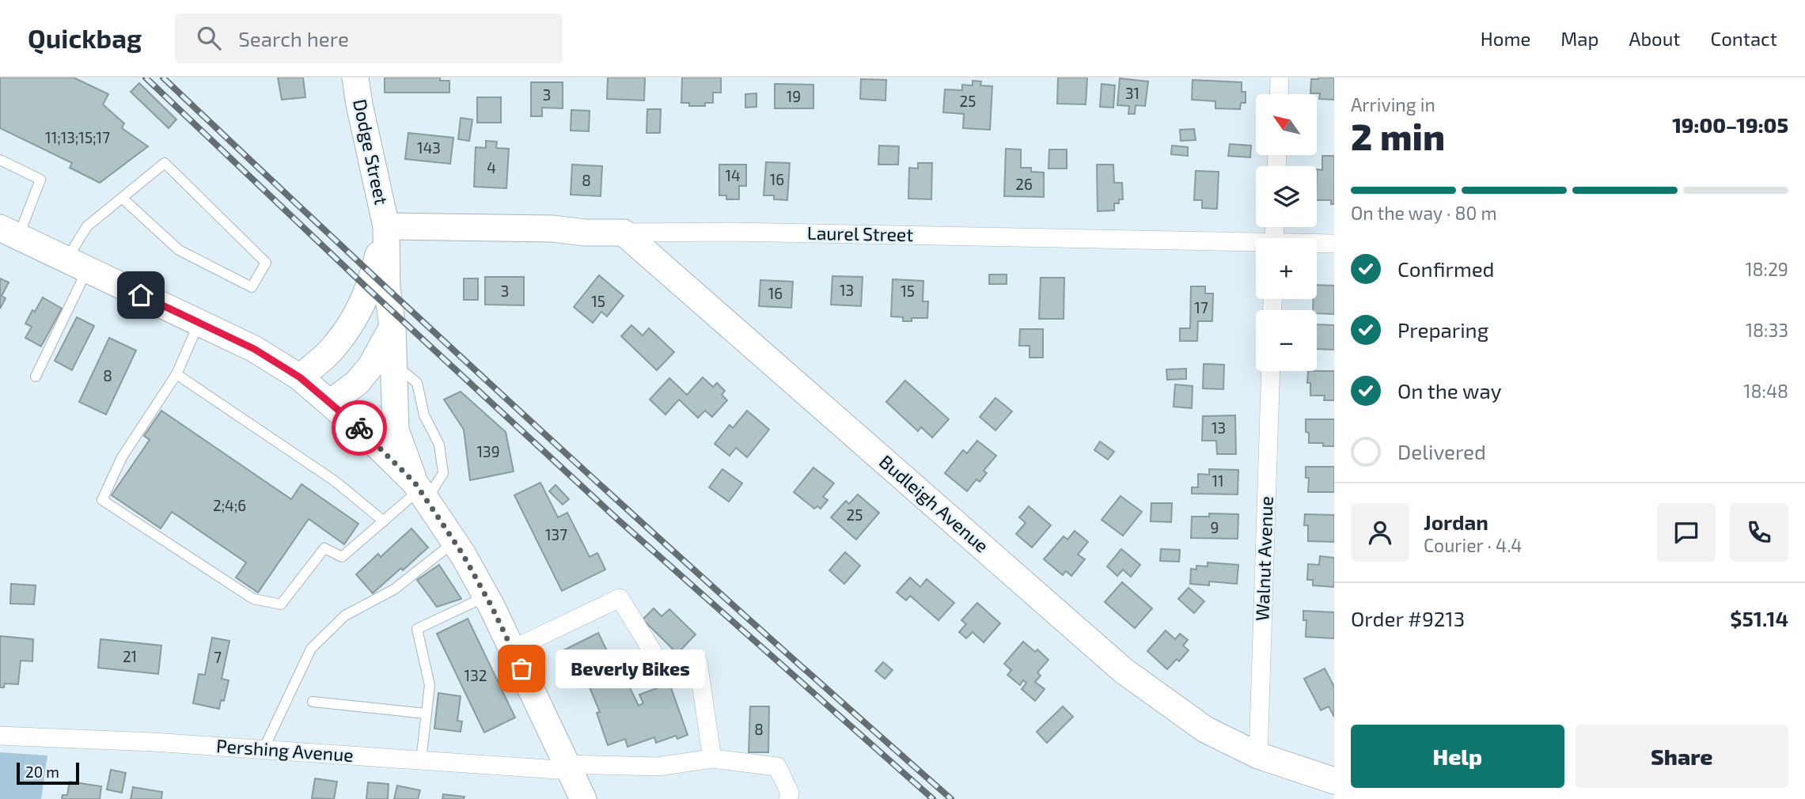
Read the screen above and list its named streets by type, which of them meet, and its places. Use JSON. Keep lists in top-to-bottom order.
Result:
{
  "streets": {
    "main road": ["Dodge Street", "Laurel Street", "Budleigh Avenue"],
    "street": ["Walnut Avenue", "Pershing Avenue"]
  },
  "crossings": [
    ["Dodge Street", "Laurel Street"],
    ["Laurel Street", "Budleigh Avenue"],
    ["Budleigh Avenue", "Walnut Avenue"]
  ],
  "places": ["Beverly Bikes"],
  "house_numbers": [
    "31",
    "3",
    "19",
    "25",
    "11;13;15;17",
    "143",
    "4",
    "14",
    "16",
    "8",
    "26",
    "13",
    "3",
    "15",
    "16",
    "15",
    "17",
    "8",
    "13",
    "139",
    "11",
    "2;4;6",
    "25",
    "9",
    "137",
    "21",
    "7",
    "132",
    "8"
  ],
  "scale_bar": "20 m",
  "north": "top left",
  "page": {
    "header": "Quickbag",
    "search": "Search here",
    "nav": [
      "Home",
      "Map",
      "About",
      "Contact"
    ],
    "heading": ["2 min", "Arriving in", "19:00–19:05"],
    "panel": [
      "Jordan",
      "Courier · 4.4",
      "Order #9213",
      "$51.14"
    ],
    "map_buttons": ["+", "−"],
    "bar": "On the way · 80 m",
    "list": [
      ["Confirmed", "18:29"],
      ["Preparing", "18:33"],
      ["On the way", "18:48"],
      "Delivered"
    ],
    "bubble": "Beverly Bikes",
    "buttons": ["Help", "Share"],
    "scale": "20 m"
  }
}
